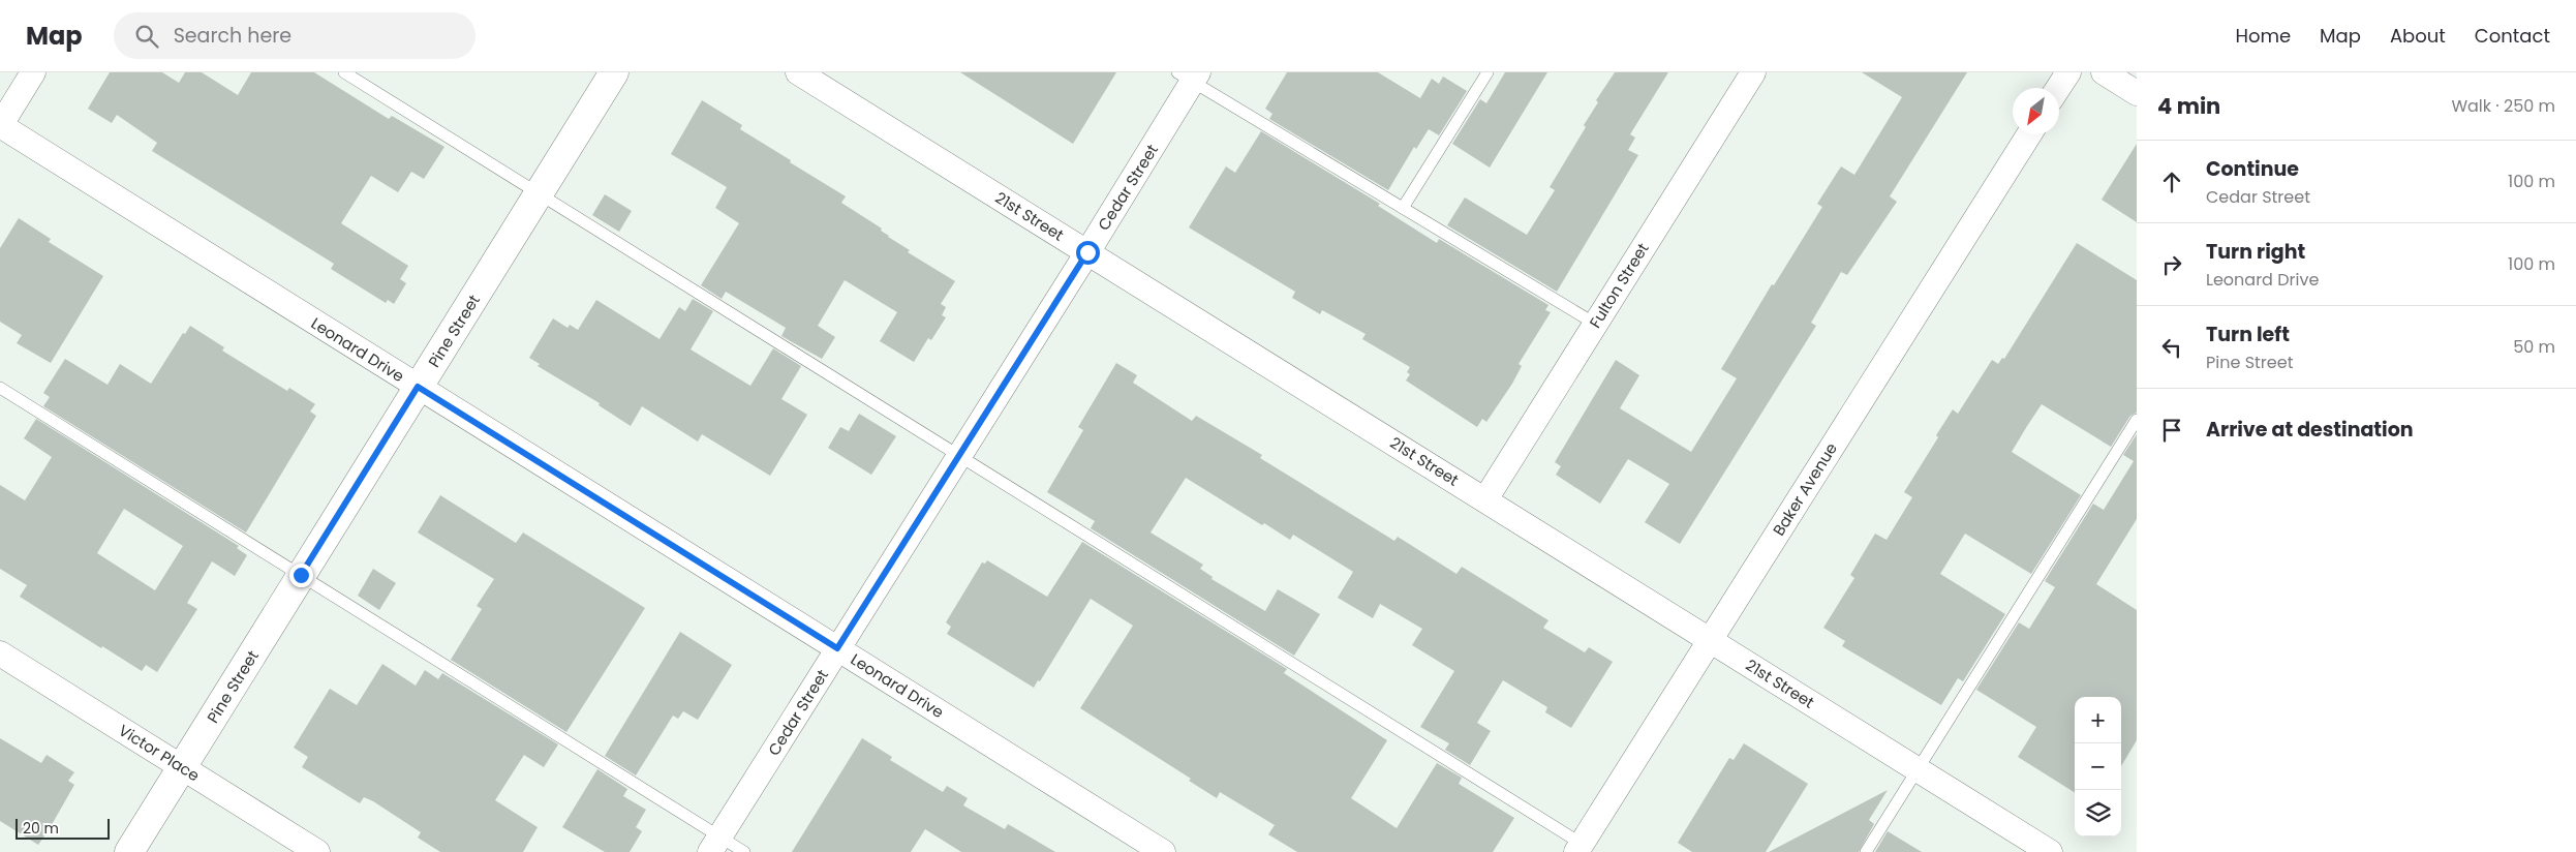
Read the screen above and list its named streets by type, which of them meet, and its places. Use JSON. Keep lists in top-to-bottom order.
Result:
{
  "streets": {
    "street": [
      "Cedar Street",
      "21st Street",
      "Fulton Street",
      "Pine Street",
      "Leonard Drive",
      "Baker Avenue",
      "Victor Place"
    ]
  },
  "crossings": [
    ["Cedar Street", "21st Street"],
    ["Cedar Street", "Leonard Drive"],
    ["21st Street", "Fulton Street"],
    ["21st Street", "Baker Avenue"],
    ["Pine Street", "Leonard Drive"],
    ["Pine Street", "Victor Place"]
  ],
  "scale_bar": "20 m",
  "north": "bottom left",
  "page": {
    "header": "Map",
    "search": "Search here",
    "nav": [
      "Home",
      "Map",
      "About",
      "Contact"
    ],
    "heading": ["4 min", "Walk · 250 m"],
    "list": [
      ["Continue", "Cedar Street", "100 m"],
      ["Turn right", "Leonard Drive", "100 m"],
      ["Turn left", "Pine Street", "50 m"],
      "Arrive at destination"
    ],
    "map_buttons": ["+", "−"],
    "scale": "20 m"
  }
}
